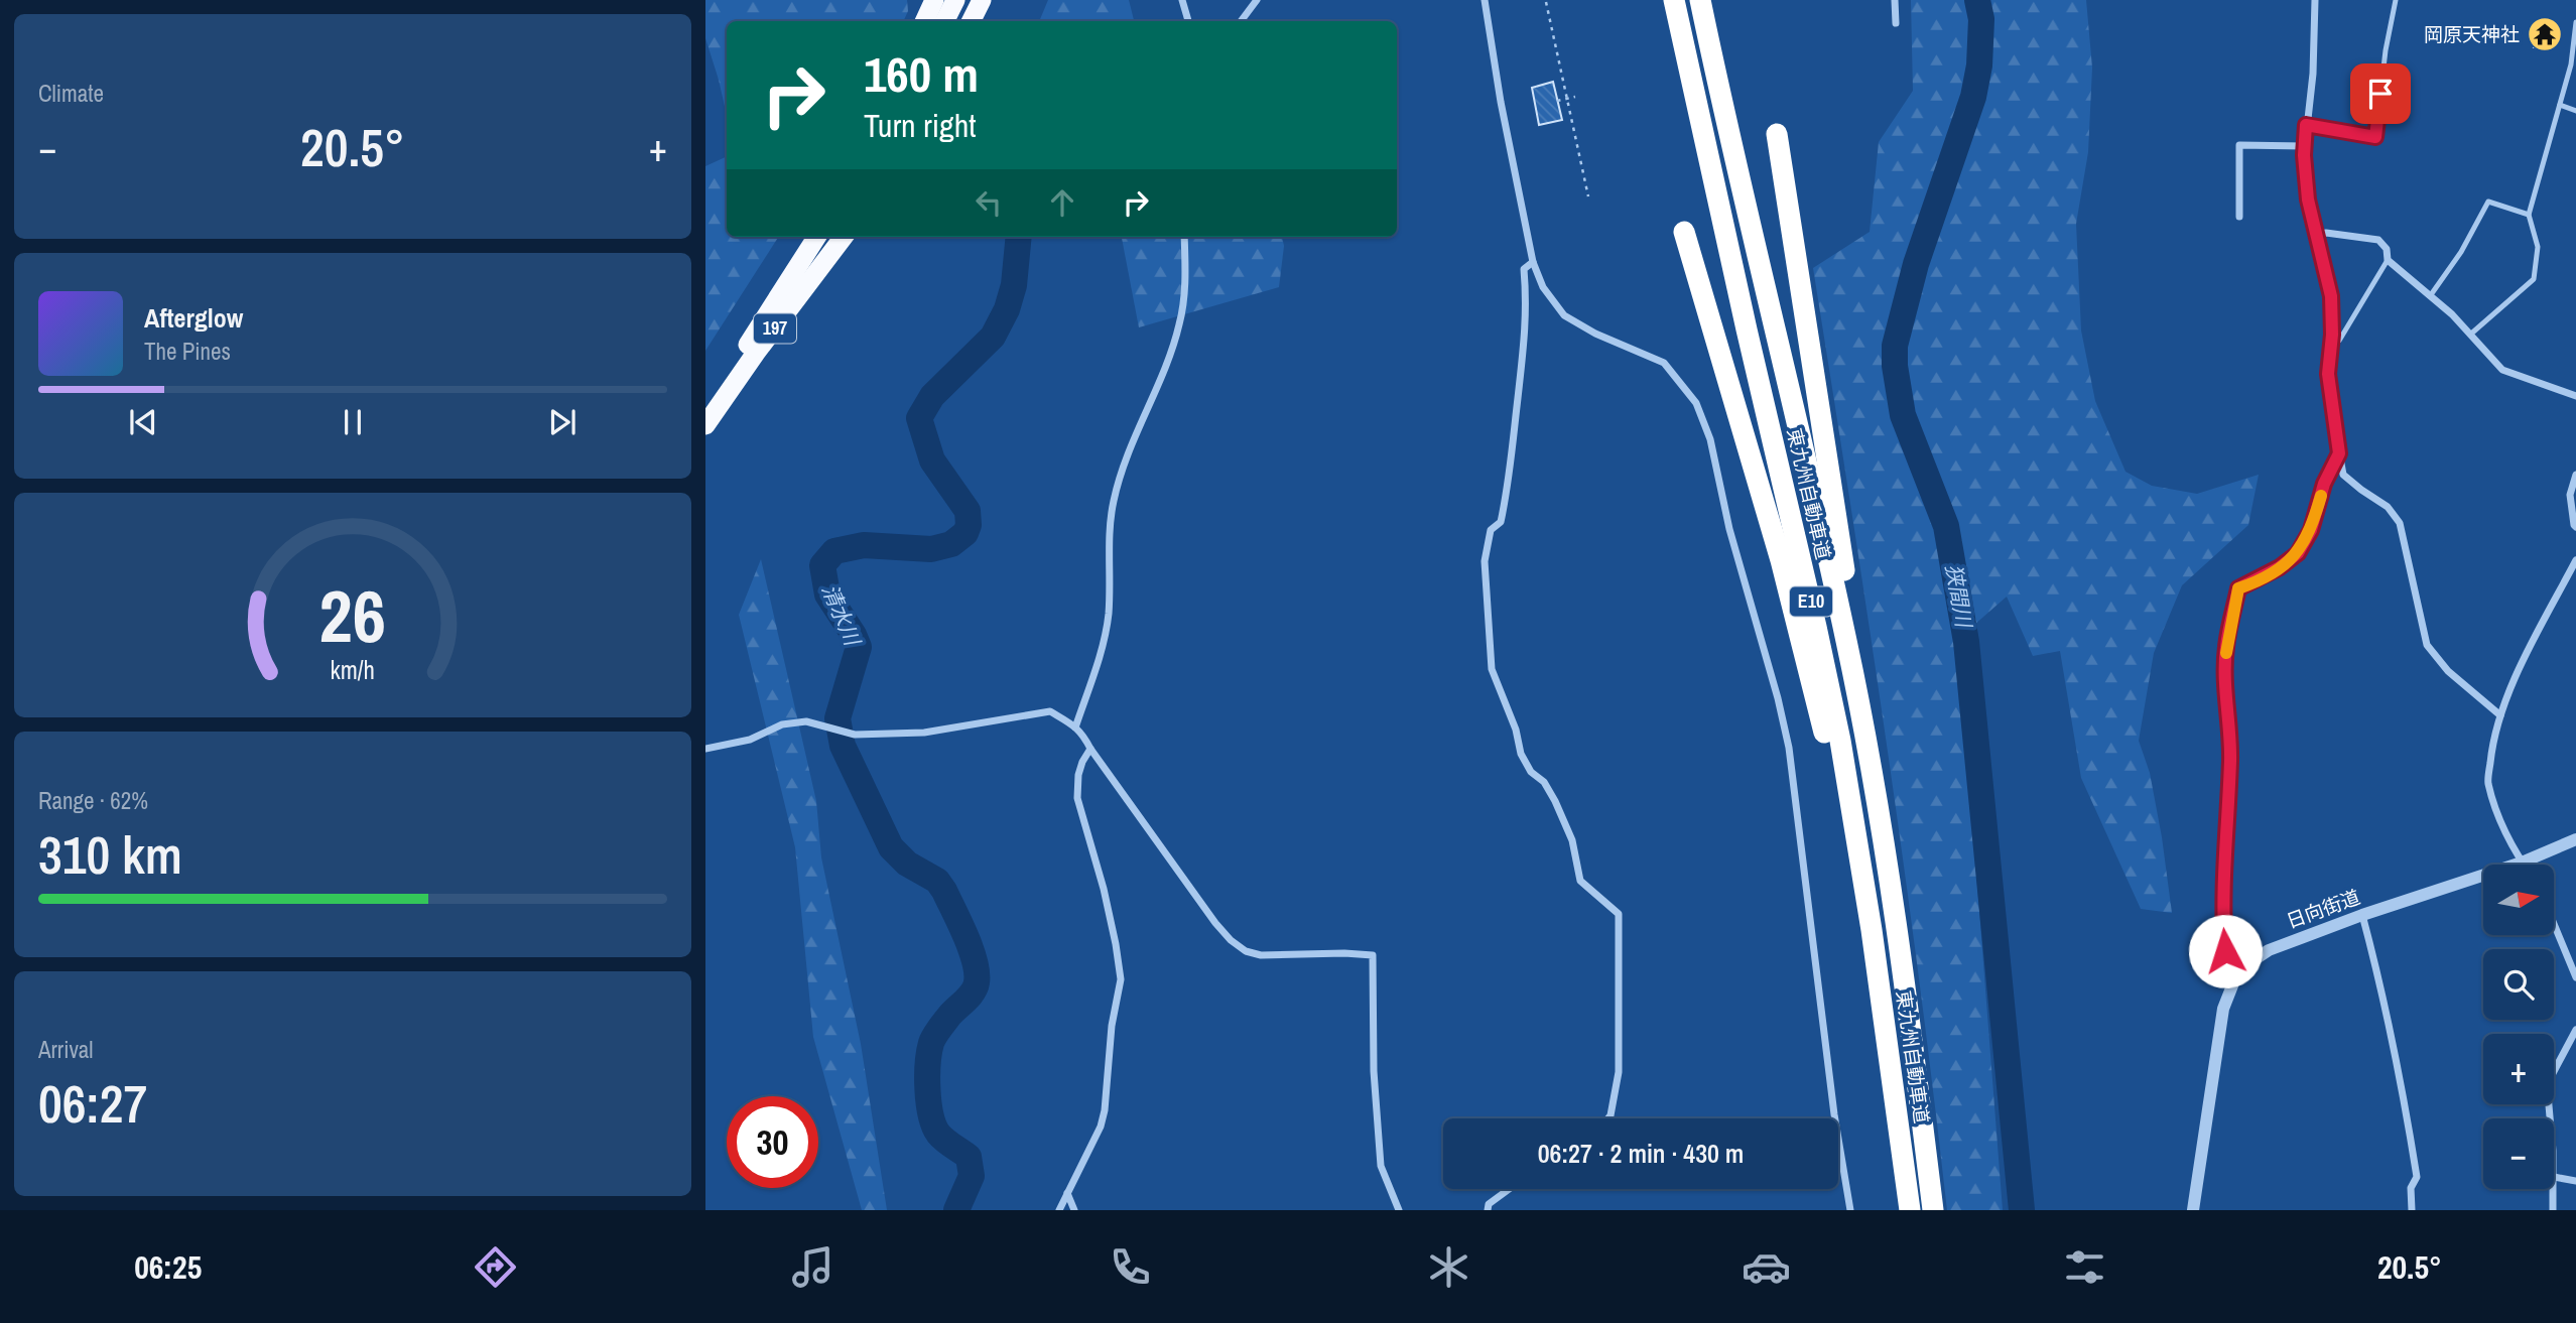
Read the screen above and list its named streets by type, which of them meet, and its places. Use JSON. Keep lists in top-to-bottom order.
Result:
{
  "streets": {
    "highway": ["197", "東九州自動車道", "E10"],
    "street": ["日向街道"]
  },
  "water": ["狭間川", "清水川"],
  "places": {
    "temple": ["岡原天神社"]
  },
  "north": "right",
  "page": {
    "tile": [
      "Climate",
      ["Range · 62%", "310 km"],
      ["Arrival", "06:27"]
    ],
    "turn": ["160 m", "Turn right"],
    "heat": ["−", "20.5°", "+"],
    "song": ["Afterglow", "The Pines"],
    "map_buttons": ["+", "−"],
    "limit": "30",
    "trip": "06:27 · 2 min · 430 m",
    "tabs": ["06:25", "20.5°"],
    "gauge": ["26", "km/h"]
  }
}
